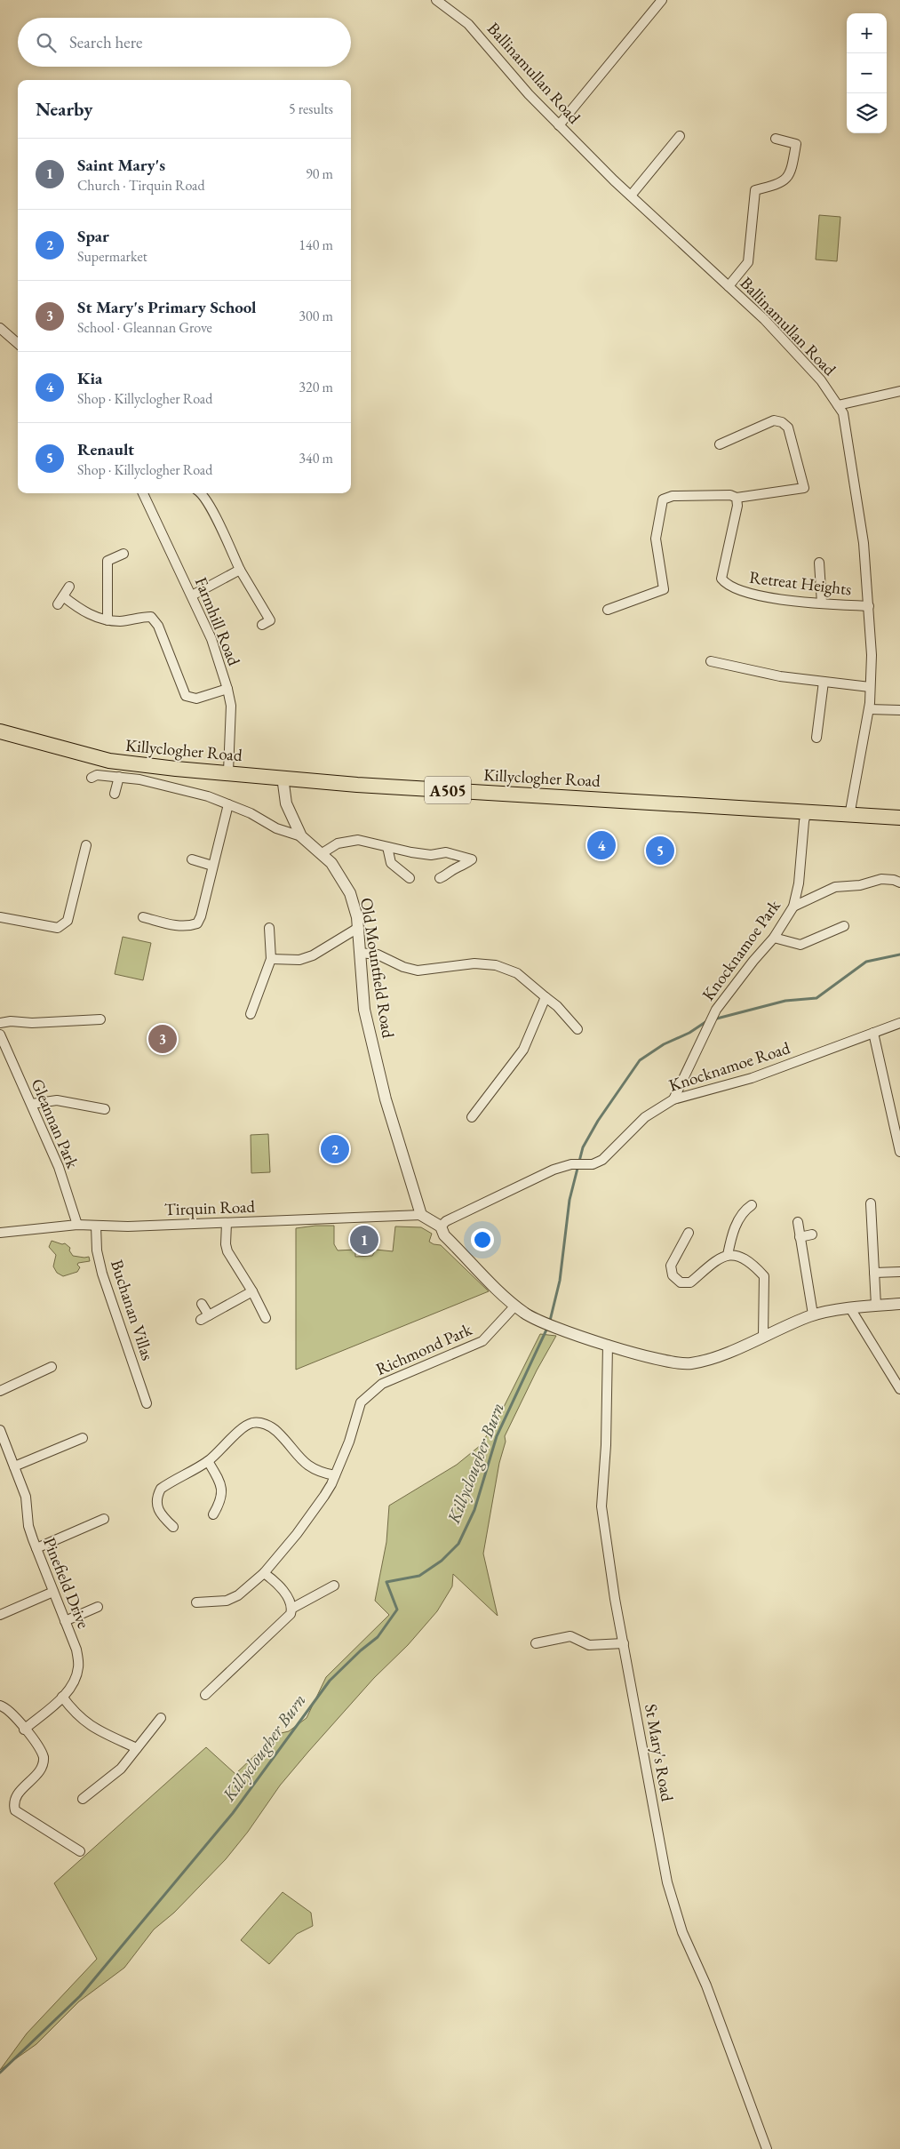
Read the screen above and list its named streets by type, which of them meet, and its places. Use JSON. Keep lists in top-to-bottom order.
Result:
{
  "streets": {
    "highway": ["Killyclogher Road", "A505"],
    "street": [
      "Ballinamullan Road",
      "Retreat Heights",
      "Farmhill Road",
      "Knocknamoe Park",
      "Old Mountfield Road",
      "Knocknamoe Road",
      "Gleannan Park",
      "Tirquin Road",
      "Buchanan Villas",
      "Richmond Park",
      "Pinefield Drive",
      "St Mary's Road"
    ]
  },
  "crossings": [
    ["Ballinamullan Road", "Retreat Heights"],
    ["Ballinamullan Road", "Killyclogher Road"],
    ["Farmhill Road", "Killyclogher Road"],
    ["Killyclogher Road", "Knocknamoe Park"],
    ["Knocknamoe Park", "Knocknamoe Road"],
    ["Old Mountfield Road", "Tirquin Road"],
    ["Gleannan Park", "Tirquin Road"],
    ["Tirquin Road", "Buchanan Villas"]
  ],
  "water": ["Killyclougher Burn"],
  "page": {
    "map_buttons": ["+", "−"],
    "search": "Search here",
    "heading": ["Nearby", "5 results"],
    "list": [
      {
        "mark": "1",
        "name": "Saint Mary's",
        "note": "Church · Tirquin Road",
        "value": "90 m"
      },
      {
        "mark": "2",
        "name": "Spar",
        "note": "Supermarket",
        "value": "140 m"
      },
      {
        "mark": "3",
        "name": "St Mary's Primary School",
        "note": "School · Gleannan Grove",
        "value": "300 m"
      },
      {
        "mark": "4",
        "name": "Kia",
        "note": "Shop · Killyclogher Road",
        "value": "320 m"
      },
      {
        "mark": "5",
        "name": "Renault",
        "note": "Shop · Killyclogher Road",
        "value": "340 m"
      }
    ],
    "pins": [
      "4",
      "5",
      "3",
      "2",
      "1"
    ]
  }
}
